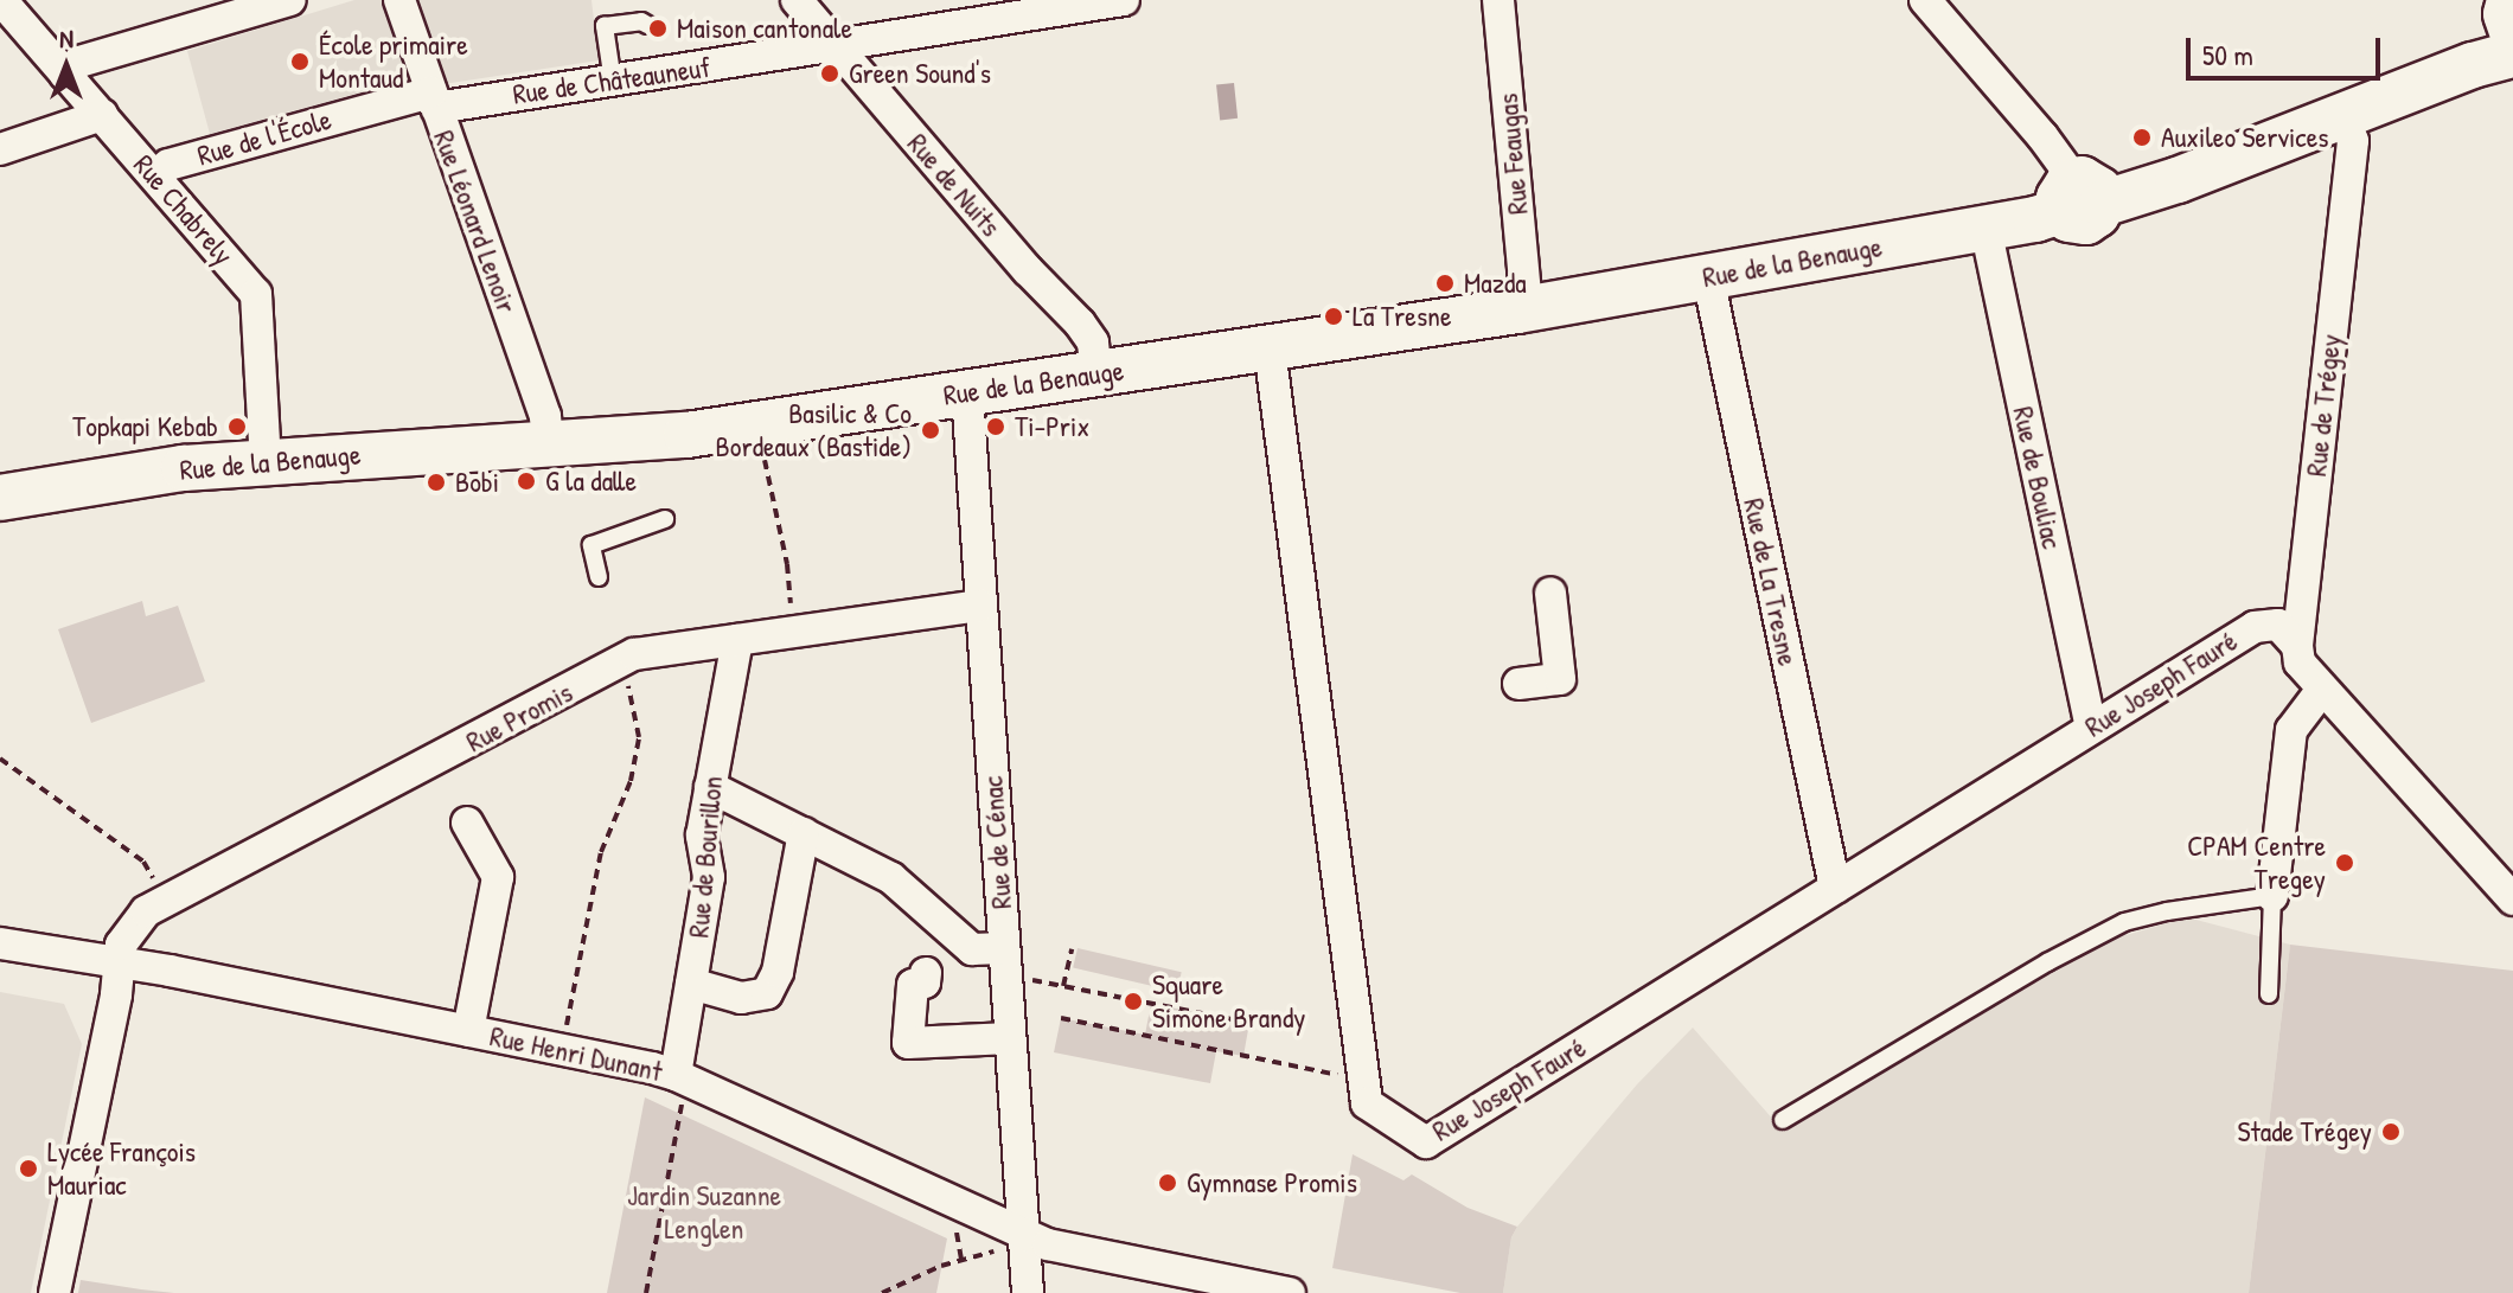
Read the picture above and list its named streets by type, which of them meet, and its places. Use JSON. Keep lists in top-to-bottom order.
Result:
{
  "streets": {
    "main road": ["Rue de la Benauge"],
    "street": [
      "Rue de Châteauneuf",
      "Rue de l'École",
      "Rue Feaugas",
      "Rue de Nuits",
      "Rue Chabrely",
      "Rue Léonard Lenoir",
      "Rue de Trégey",
      "Rue de Bouliac",
      "Rue de La Tresne",
      "Rue Joseph Fauré",
      "Rue Promis",
      "Rue de Cénac",
      "Rue de Bourillon",
      "Rue Henri Dunant"
    ]
  },
  "crossings": [
    ["Rue de Châteauneuf", "Rue de l'École"],
    ["Rue de Châteauneuf", "Rue de Nuits"],
    ["Rue de Châteauneuf", "Rue Léonard Lenoir"],
    ["Rue de l'École", "Rue Chabrely"],
    ["Rue de l'École", "Rue Léonard Lenoir"],
    ["Rue Feaugas", "Rue de la Benauge"],
    ["Rue de Nuits", "Rue de la Benauge"],
    ["Rue Chabrely", "Rue de la Benauge"],
    ["Rue Léonard Lenoir", "Rue de la Benauge"],
    ["Rue de la Benauge", "Rue de Trégey"],
    ["Rue de la Benauge", "Rue de Bouliac"],
    ["Rue de la Benauge", "Rue de La Tresne"],
    ["Rue de la Benauge", "Rue Joseph Fauré"],
    ["Rue de la Benauge", "Rue de Cénac"],
    ["Rue de Trégey", "Rue Joseph Fauré"],
    ["Rue de Bouliac", "Rue Joseph Fauré"],
    ["Rue de La Tresne", "Rue Joseph Fauré"],
    ["Rue Promis", "Rue de Cénac"],
    ["Rue Promis", "Rue de Bourillon"],
    ["Rue Promis", "Rue Henri Dunant"],
    ["Rue de Cénac", "Rue Henri Dunant"],
    ["Rue de Bourillon", "Rue Henri Dunant"]
  ],
  "parks": ["Jardin Suzanne Lenglen"],
  "places": [
    "Maison cantonale",
    "École primaire Montaud",
    "Green Sound's",
    "Auxileo Services",
    "Mazda",
    "La Tresne",
    "Topkapi Kebab",
    "Ti-Prix",
    "Basilic & Co Bordeaux (Bastide)",
    "G la dalle",
    "Bobi",
    "CPAM Centre Tregey",
    "Square Simone Brandy",
    "Stade Trégey",
    "Lycée François Mauriac",
    "Gymnase Promis"
  ],
  "scale_bar": "50 m",
  "north": "top"
}
